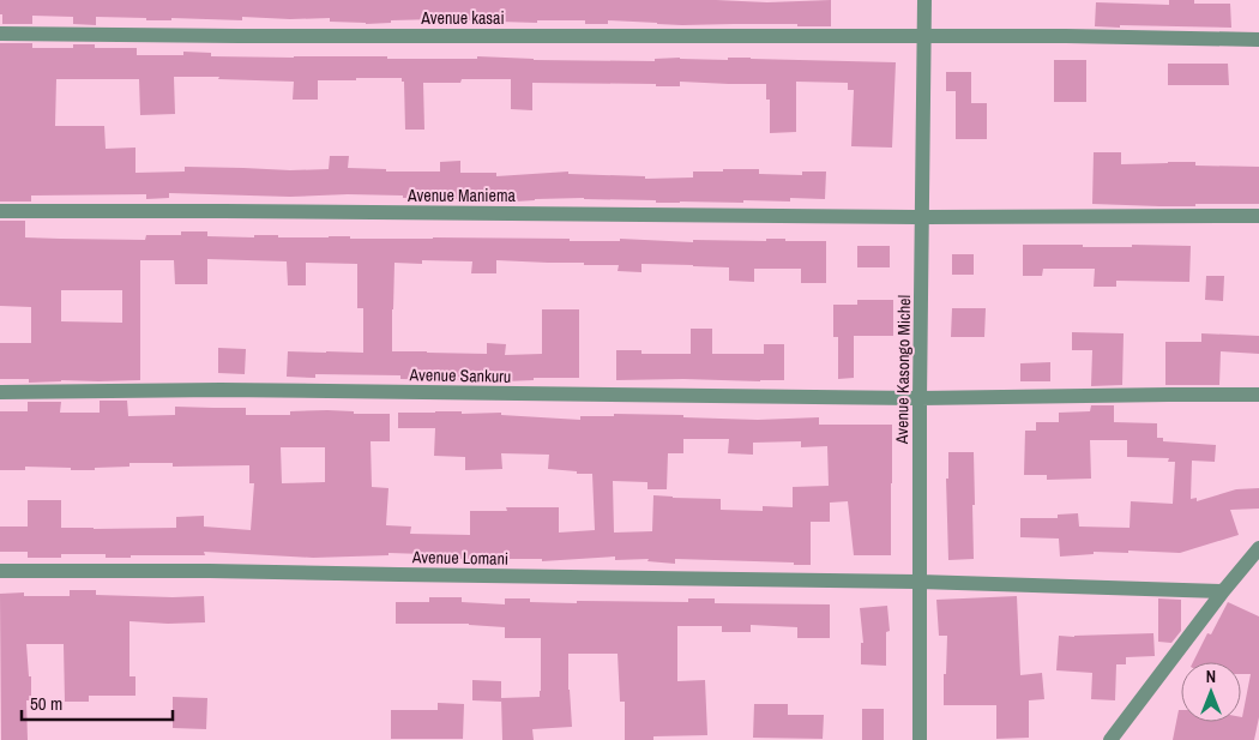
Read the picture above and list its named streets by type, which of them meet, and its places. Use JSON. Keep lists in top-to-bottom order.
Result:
{
  "streets": {
    "street": [
      "Avenue kasai",
      "Avenue Maniema",
      "Avenue Kasongo Michel",
      "Avenue Sankuru",
      "Avenue Lomani"
    ]
  },
  "crossings": [
    ["Avenue kasai", "Avenue Kasongo Michel"],
    ["Avenue Maniema", "Avenue Kasongo Michel"],
    ["Avenue Kasongo Michel", "Avenue Sankuru"],
    ["Avenue Kasongo Michel", "Avenue Lomani"]
  ],
  "scale_bar": "50 m",
  "north": "top"
}
